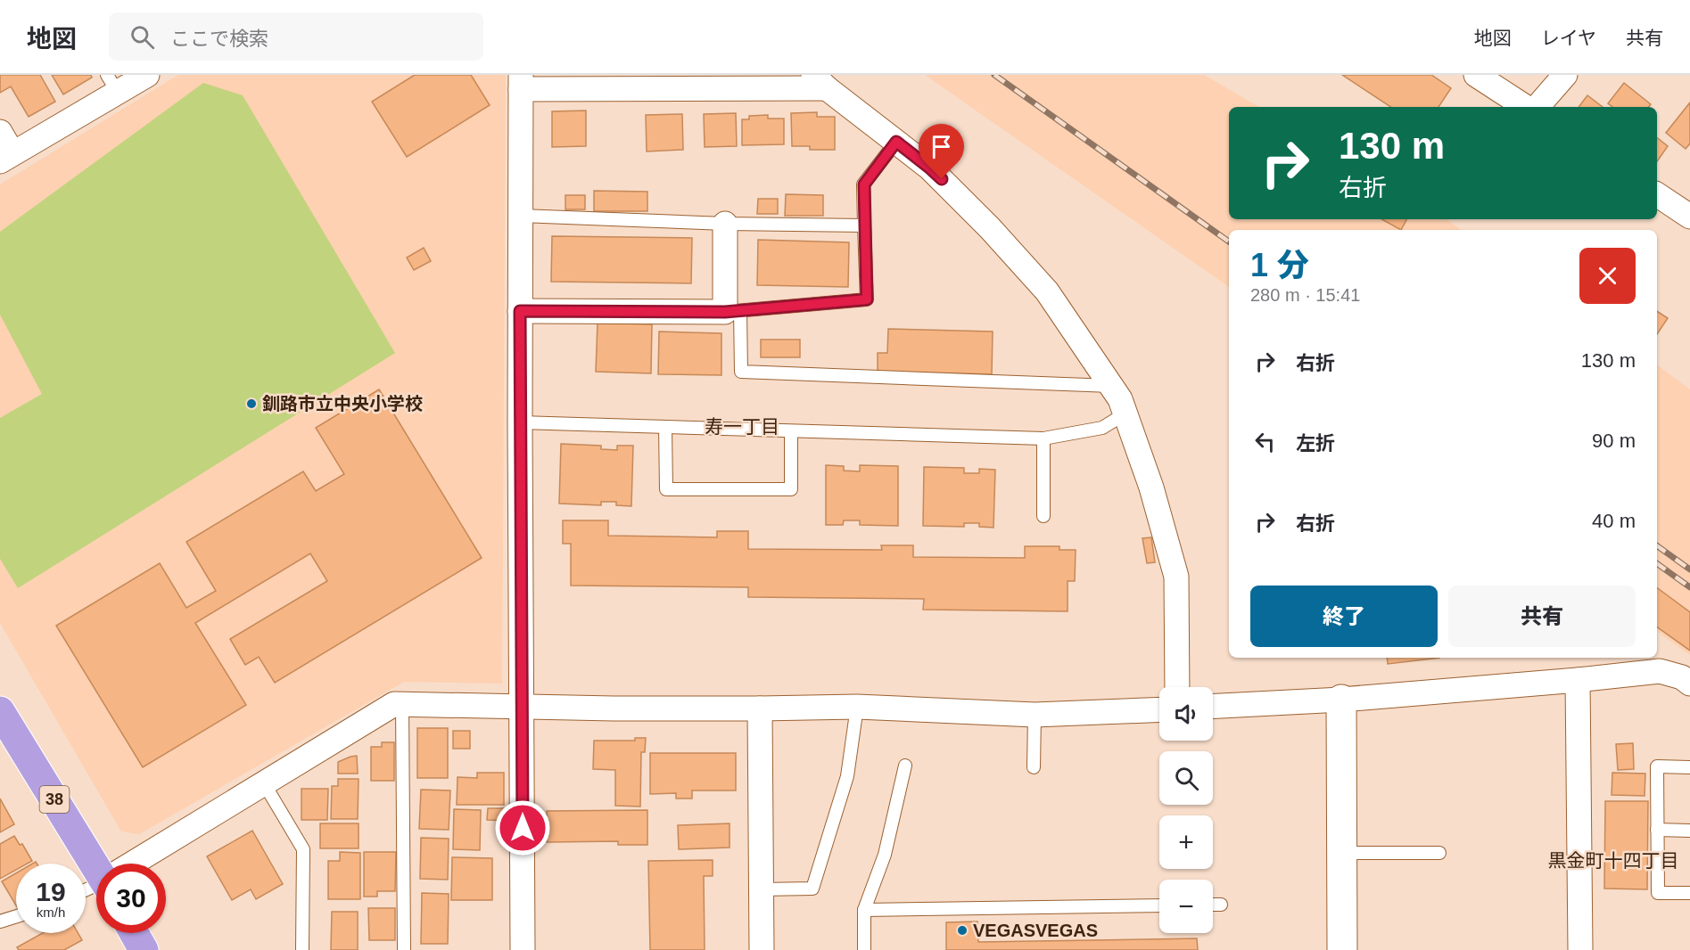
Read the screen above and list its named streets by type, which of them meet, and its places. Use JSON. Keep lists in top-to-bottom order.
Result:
{
  "streets": {
    "highway": ["38"]
  },
  "districts": ["寿一丁目", "黒金町十四丁目"],
  "places": ["釧路市立中央小学校", "VEGASVEGAS"],
  "page": {
    "header": "地図",
    "search": "ここで検索",
    "nav": ["地図", "レイヤ", "共有"],
    "turn": ["130 m", "右折"],
    "heading": ["1 分", "280 m · 15:41"],
    "list": [
      {
        "name": "右折",
        "value": "130 m"
      },
      {
        "name": "左折",
        "value": "90 m"
      },
      {
        "name": "右折",
        "value": "40 m"
      }
    ],
    "buttons": ["終了", "共有"],
    "map_buttons": ["+", "−"],
    "speed": "19 km/h",
    "limit": "30"
  }
}
